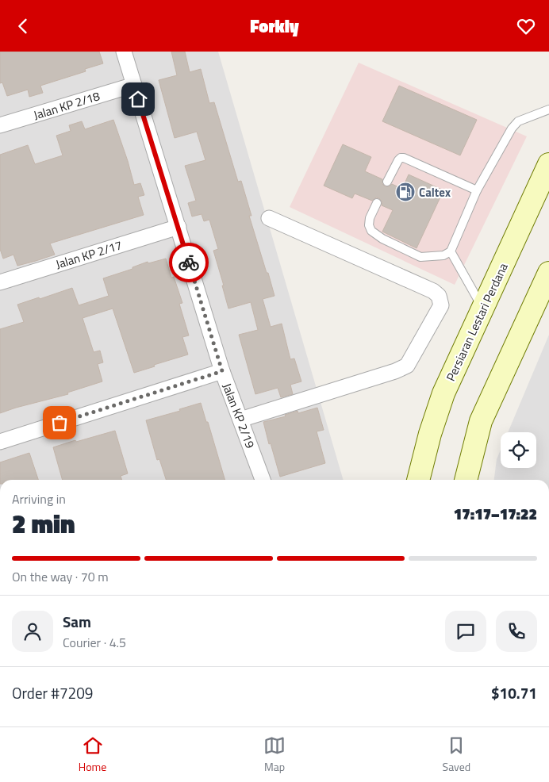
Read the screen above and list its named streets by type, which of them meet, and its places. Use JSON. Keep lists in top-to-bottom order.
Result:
{
  "streets": {
    "main road": ["Persiaran Lestari Perdana"],
    "street": ["Jalan KP 2/18", "Jalan KP 2/17", "Jalan KP 2/19"]
  },
  "crossings": [
    ["Jalan KP 2/18", "Jalan KP 2/19"],
    ["Jalan KP 2/17", "Jalan KP 2/19"]
  ],
  "places": {
    "fuel station": ["Caltex"]
  },
  "page": {
    "header": "Forkly",
    "heading": ["2 min", "Arriving in", "17:17–17:22"],
    "panel": [
      "Sam",
      "Courier · 4.5",
      "Order #7209",
      "$10.71"
    ],
    "bar": "On the way · 70 m",
    "tabs": ["Home", "Map", "Saved"]
  }
}
